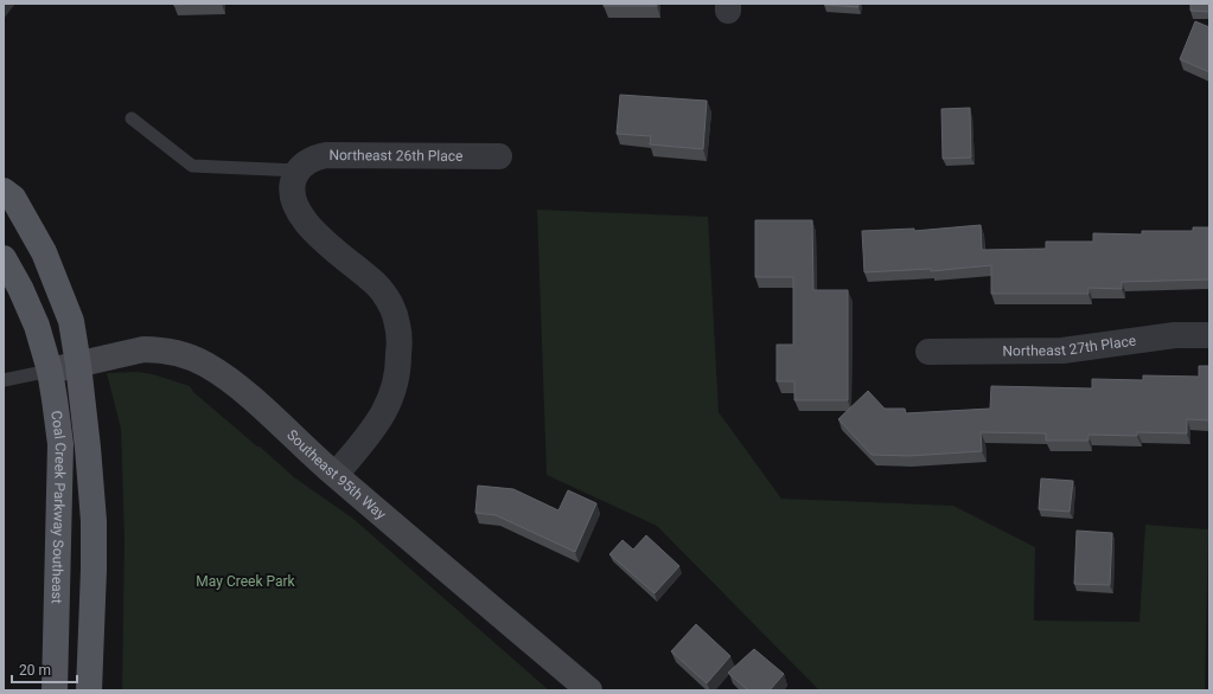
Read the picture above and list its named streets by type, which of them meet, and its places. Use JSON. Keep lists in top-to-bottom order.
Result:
{
  "streets": {
    "main road": ["Coal Creek Parkway Southeast"],
    "street": ["Northeast 26th Place", "Northeast 27th Place", "Southeast 95th Way"]
  },
  "crossings": [
    ["Southeast 95th Way", "Coal Creek Parkway Southeast"]
  ],
  "parks": ["May Creek Park"],
  "scale_bar": "20 m"
}
